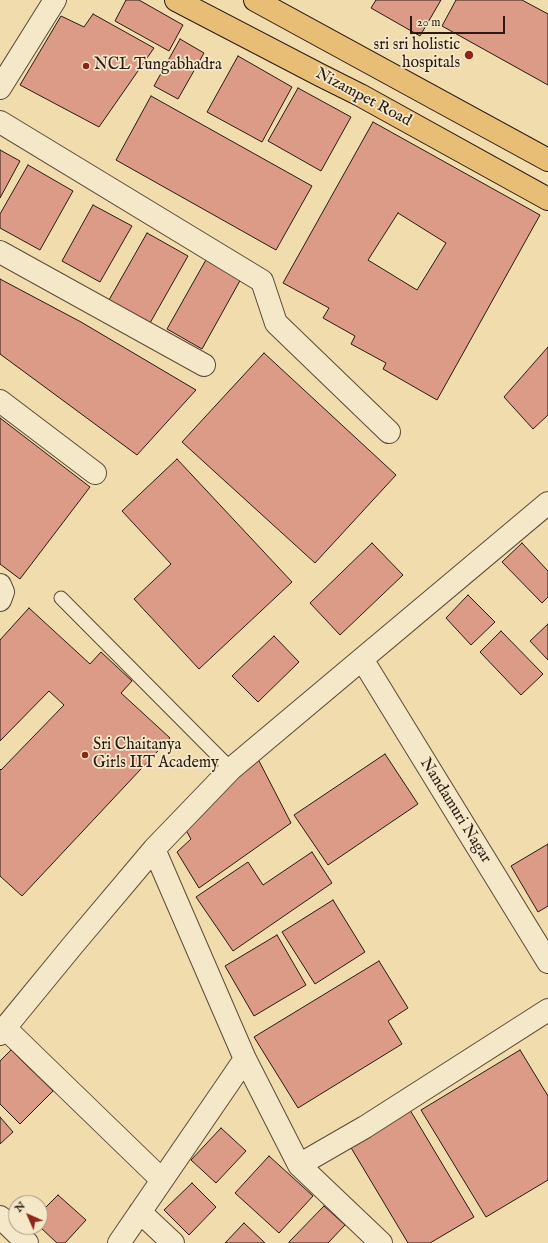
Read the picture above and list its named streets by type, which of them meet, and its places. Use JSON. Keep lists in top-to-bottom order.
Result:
{
  "streets": {
    "main road": ["Nizampet Road"],
    "street": ["Nandamuri Nagar"]
  },
  "places": ["sri sri holistic hospitals", "NCL Tungabhadra", "Sri Chaitanya Girls IIT Academy"],
  "scale_bar": "20 m",
  "north": "top left"
}
